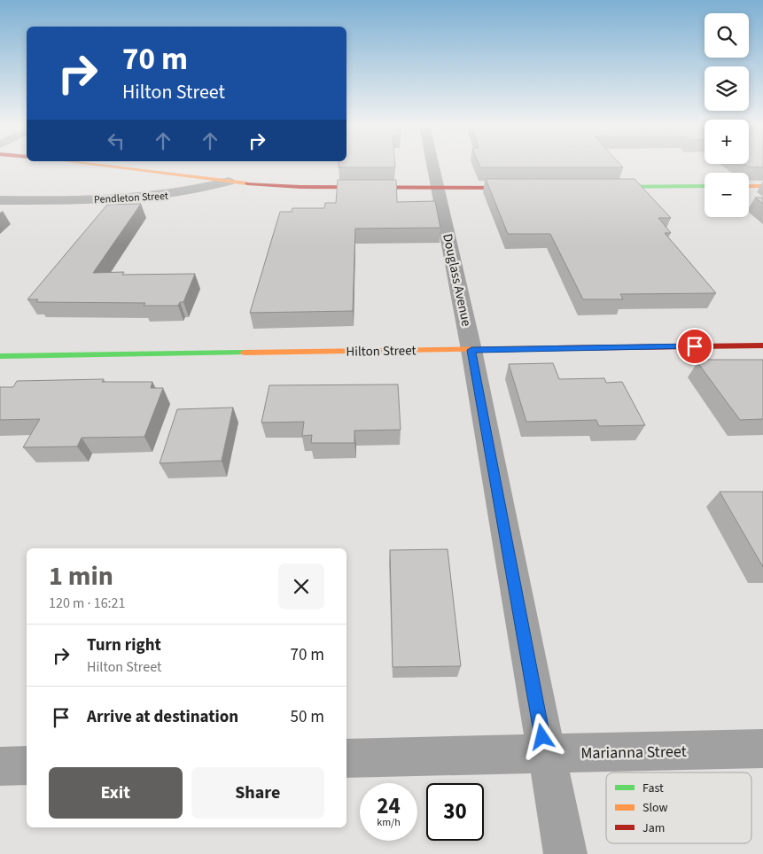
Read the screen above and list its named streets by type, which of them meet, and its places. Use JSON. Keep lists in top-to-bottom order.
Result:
{
  "streets": {
    "main road": ["Pendleton Street", "Hilton Street"],
    "street": ["Douglass Avenue", "Marianna Street"]
  },
  "crossings": [
    ["Pendleton Street", "Douglass Avenue"],
    ["Douglass Avenue", "Hilton Street"],
    ["Douglass Avenue", "Marianna Street"]
  ],
  "legend": ["Fast", "Slow", "Jam"],
  "page": {
    "map_buttons": ["+", "−"],
    "turn": ["70 m", "Hilton Street"],
    "heading": ["1 min", "120 m · 16:21"],
    "list": [
      {
        "name": "Turn right",
        "note": "Hilton Street",
        "value": "70 m"
      },
      {
        "name": "Arrive at destination",
        "value": "50 m"
      }
    ],
    "buttons": ["Exit", "Share"],
    "speed": "24 km/h",
    "limit": "30"
  }
}
